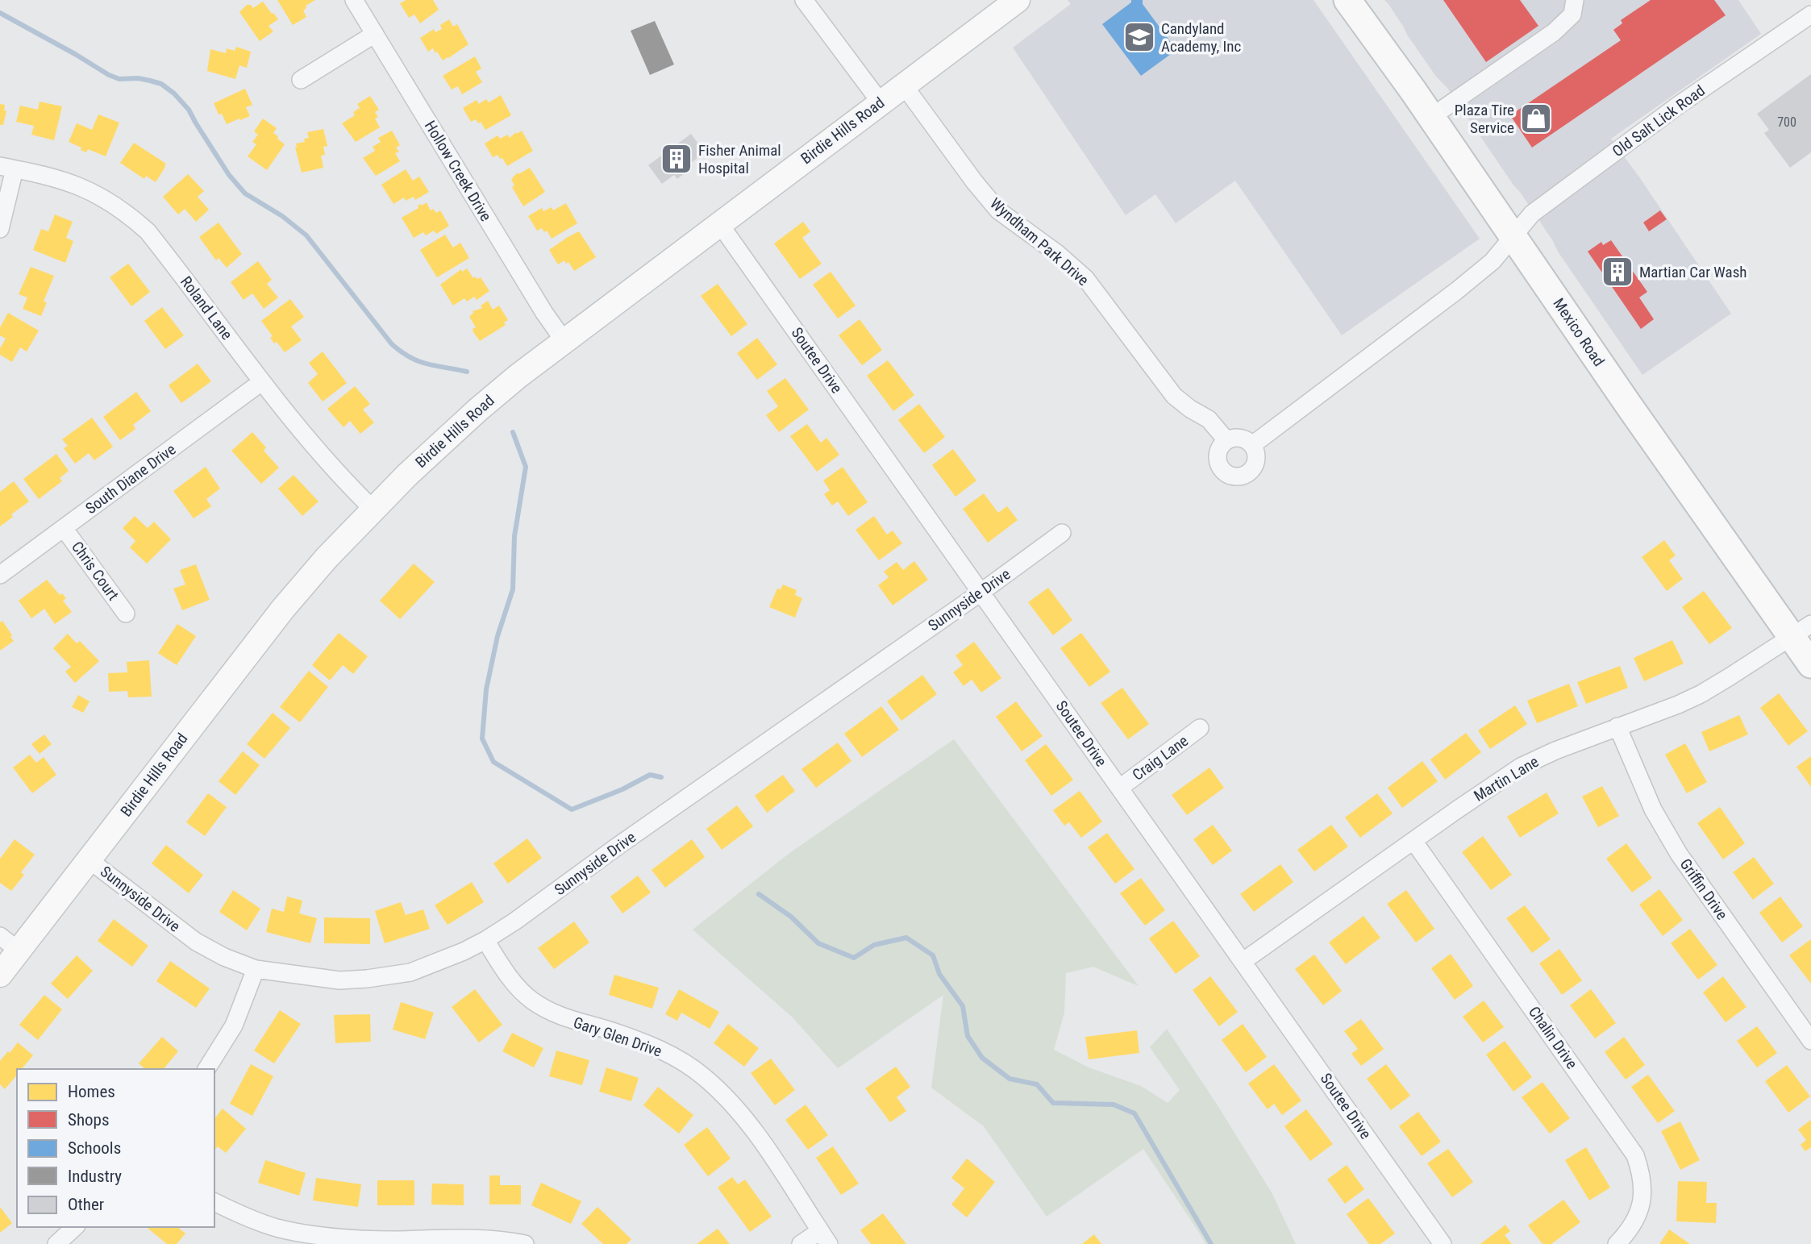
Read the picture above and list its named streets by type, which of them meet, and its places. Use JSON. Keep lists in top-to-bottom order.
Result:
{
  "streets": {
    "main road": ["Birdie Hills Road", "Mexico Road"],
    "street": [
      "Old Salt Lick Road",
      "Hollow Creek Drive",
      "Wyndham Park Drive",
      "Roland Lane",
      "Soutee Drive",
      "South Diane Drive",
      "Chris Court",
      "Sunnyside Drive",
      "Craig Lane",
      "Martin Lane",
      "Griffin Drive",
      "Gary Glen Drive",
      "Chalin Drive"
    ]
  },
  "crossings": [
    ["Old Salt Lick Road", "Mexico Road"],
    ["Birdie Hills Road", "Hollow Creek Drive"],
    ["Birdie Hills Road", "Wyndham Park Drive"],
    ["Birdie Hills Road", "Roland Lane"],
    ["Birdie Hills Road", "Soutee Drive"],
    ["Birdie Hills Road", "Sunnyside Drive"],
    ["Roland Lane", "South Diane Drive"],
    ["Mexico Road", "Martin Lane"],
    ["Soutee Drive", "Sunnyside Drive"],
    ["Soutee Drive", "Craig Lane"],
    ["Soutee Drive", "Martin Lane"],
    ["South Diane Drive", "Chris Court"],
    ["Sunnyside Drive", "Gary Glen Drive"],
    ["Martin Lane", "Griffin Drive"],
    ["Martin Lane", "Chalin Drive"]
  ],
  "places": {
    "school or university": ["Candyland Academy, Inc"],
    "shop": ["Plaza Tire Service"],
    "building": ["Fisher Animal Hospital", "Martian Car Wash"]
  },
  "house_numbers": ["700"],
  "legend": [
    "Homes",
    "Shops",
    "Schools",
    "Industry",
    "Other"
  ]
}
